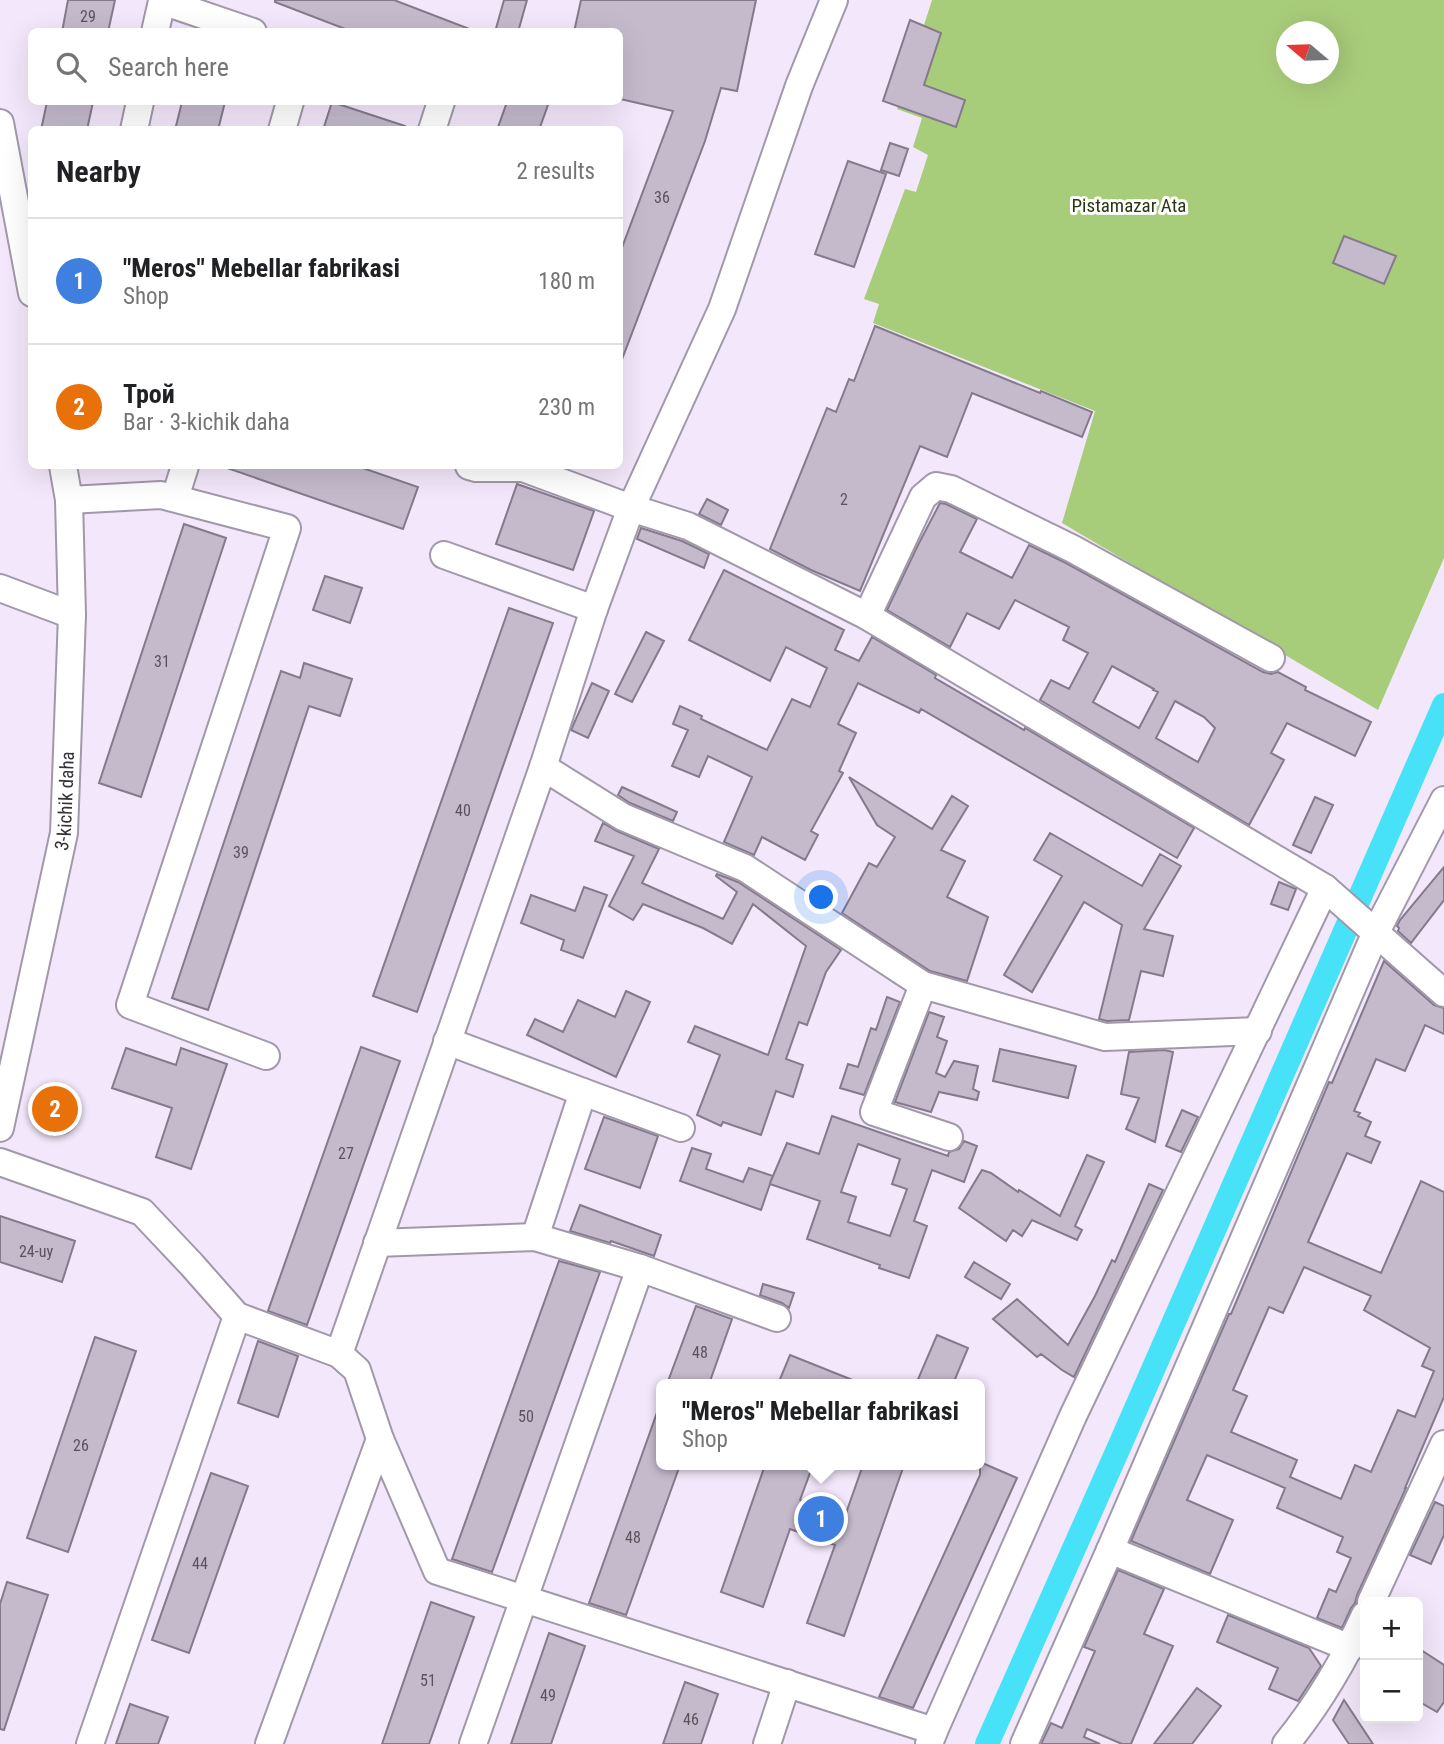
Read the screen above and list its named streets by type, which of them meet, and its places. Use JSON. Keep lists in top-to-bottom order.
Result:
{
  "streets": {
    "street": ["3-kichik daha"]
  },
  "parks": ["Pistamazar Ata"],
  "house_numbers": [
    "29",
    "36",
    "2",
    "31",
    "40",
    "39",
    "27",
    "24-uy",
    "48",
    "50",
    "26",
    "48",
    "44",
    "51",
    "49",
    "46"
  ],
  "north": "left",
  "page": {
    "search": "Search here",
    "heading": ["Nearby", "2 results"],
    "list": [
      {
        "mark": "1",
        "name": "\"Meros\" Mebellar fabrikasi",
        "note": "Shop",
        "value": "180 m"
      },
      {
        "mark": "2",
        "name": "Трой",
        "note": "Bar · 3-kichik daha",
        "value": "230 m"
      }
    ],
    "pins": ["2", "1"],
    "popup": ["\"Meros\" Mebellar fabrikasi", "Shop"],
    "map_buttons": ["+", "−"]
  }
}
